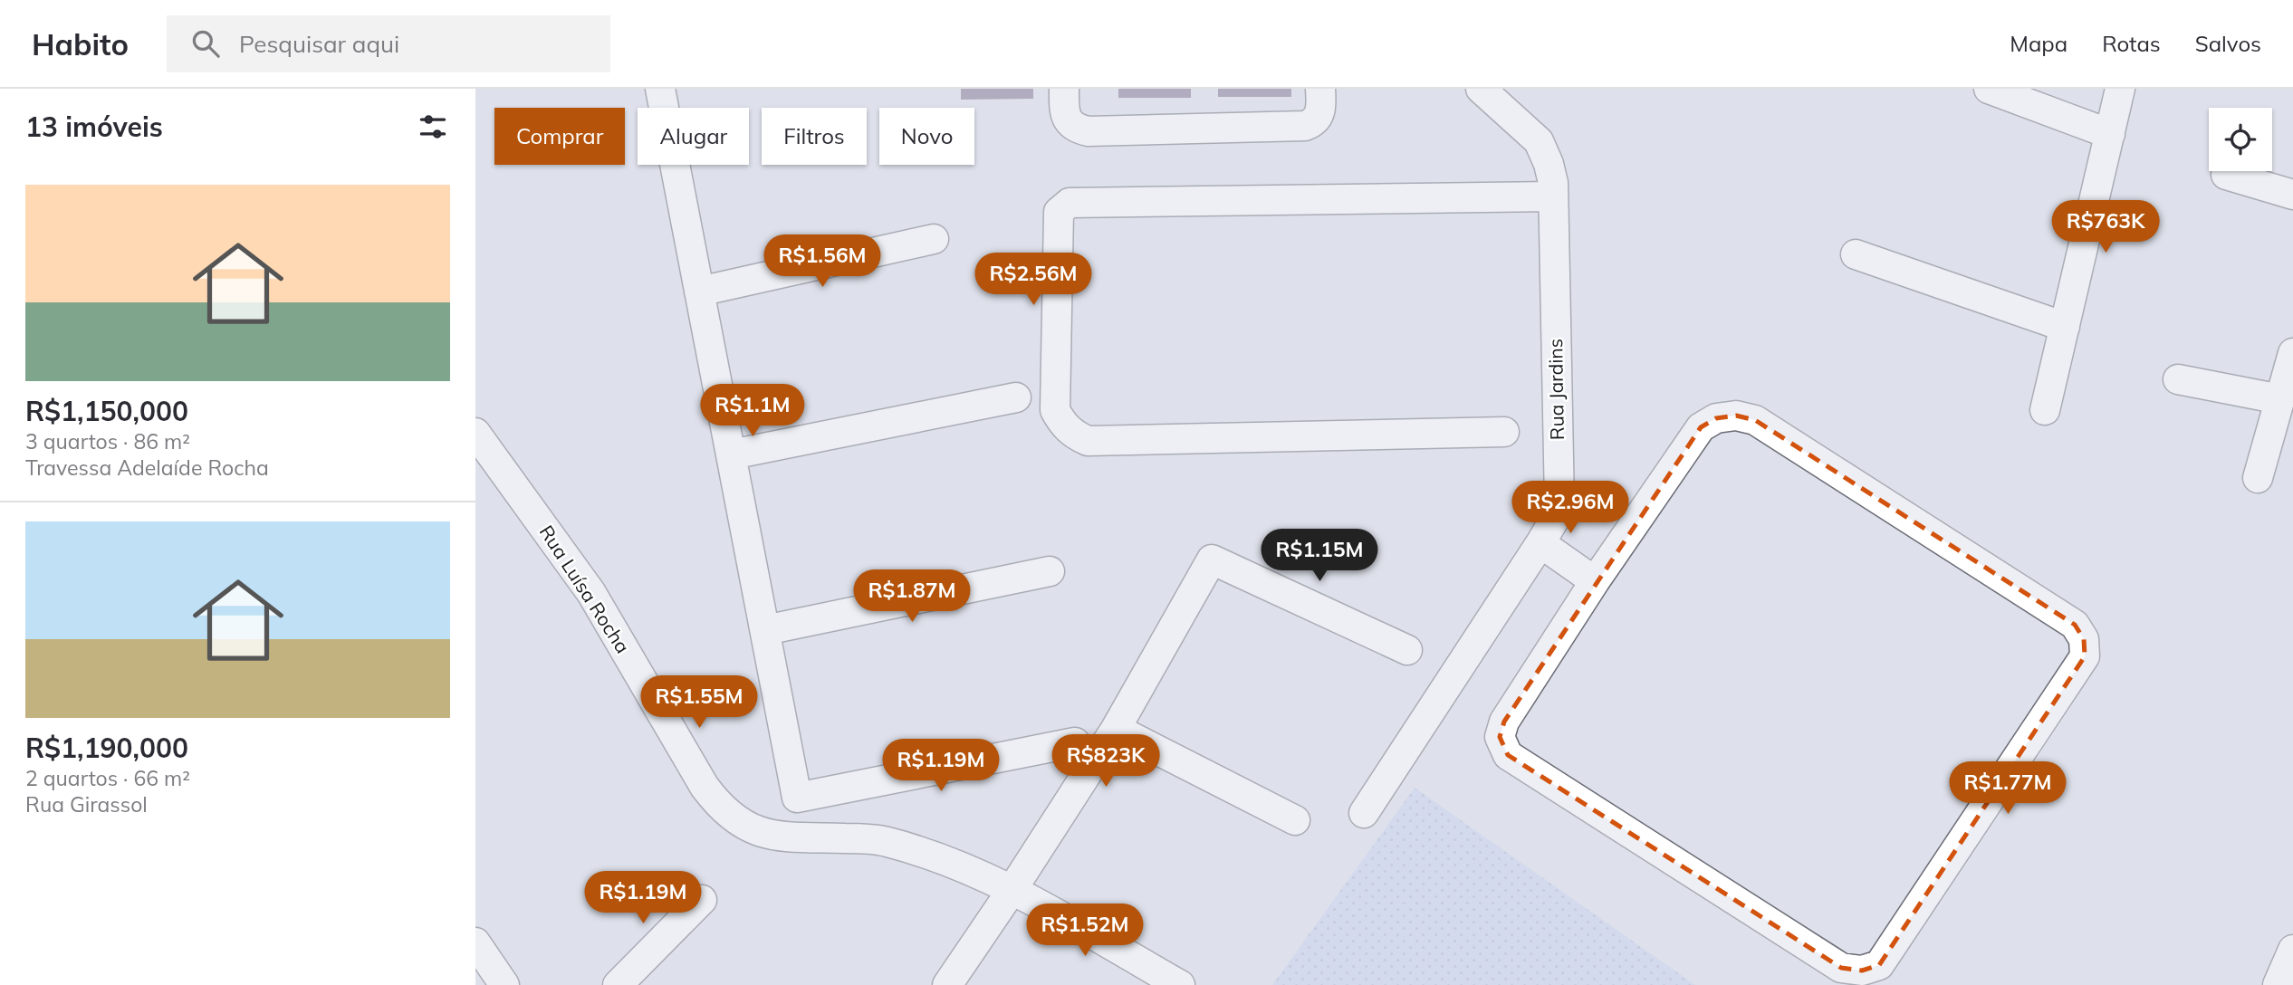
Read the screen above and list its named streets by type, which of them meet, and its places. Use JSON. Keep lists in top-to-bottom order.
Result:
{
  "streets": {
    "street": ["Rua Jardins", "Rua Luísa Rocha"]
  },
  "page": {
    "header": "Habito",
    "search": "Pesquisar aqui",
    "nav": ["Mapa", "Rotas", "Salvos"],
    "heading": "13 imóveis",
    "chip": [
      "Comprar",
      "Alugar",
      "Filtros",
      "Novo"
    ],
    "list": [
      {
        "name": "R$1,150,000",
        "note": "3 quartos · 86 m² · Travessa Adelaíde Rocha"
      },
      {
        "name": "R$1,190,000",
        "note": "2 quartos · 66 m² · Rua Girassol"
      }
    ],
    "price": [
      "R$763K",
      "R$1.56M",
      "R$2.56M",
      "R$1.1M",
      "R$2.96M",
      "R$1.15M",
      "R$1.87M",
      "R$1.55M",
      "R$823K",
      "R$1.19M",
      "R$1.77M",
      "R$1.19M",
      "R$1.52M"
    ]
  }
}
